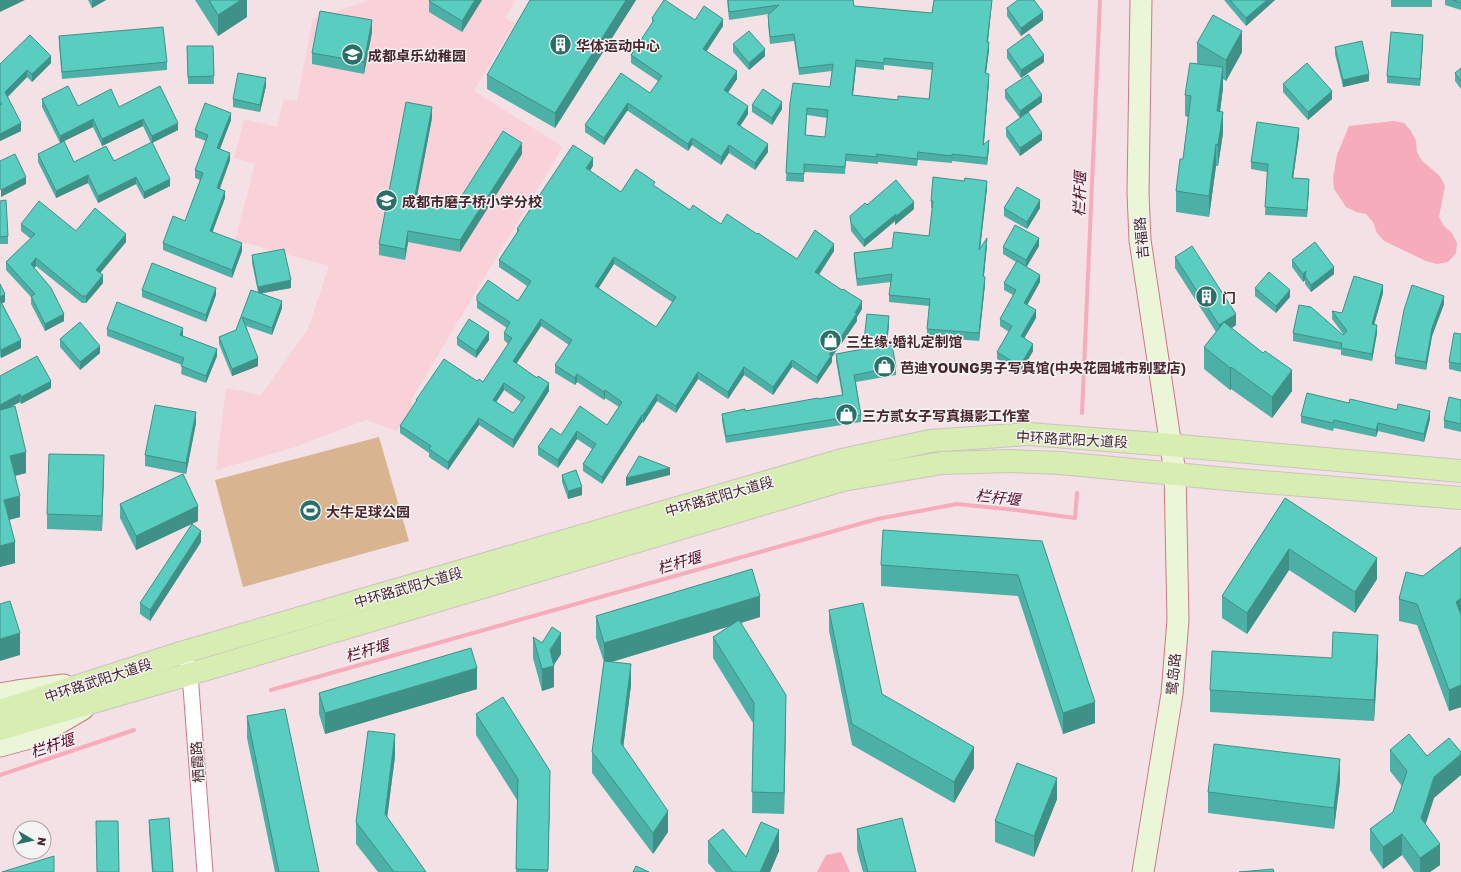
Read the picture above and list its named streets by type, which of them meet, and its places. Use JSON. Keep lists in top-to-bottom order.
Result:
{
  "streets": {
    "main road": ["中环路武阳大道段"],
    "street": ["吉福路", "鹭岛路", "栖霞路"]
  },
  "crossings": [
    ["吉福路", "中环路武阳大道段"],
    ["吉福路", "鹭岛路"],
    ["中环路武阳大道段", "鹭岛路"],
    ["中环路武阳大道段", "栖霞路"]
  ],
  "water": ["栏杆堰"],
  "places": {
    "building": ["华体运动中心", "门"],
    "school or university": ["成都卓乐幼稚园", "成都市磨子桥小学分校"],
    "shop": ["三生缘·婚礼定制馆", "芭迪YOUNG男子写真馆(中央花园城市别墅店)", "三方贰女子写真摄影工作室"],
    "sports": ["大牛足球公园"]
  },
  "north": "right"
}
